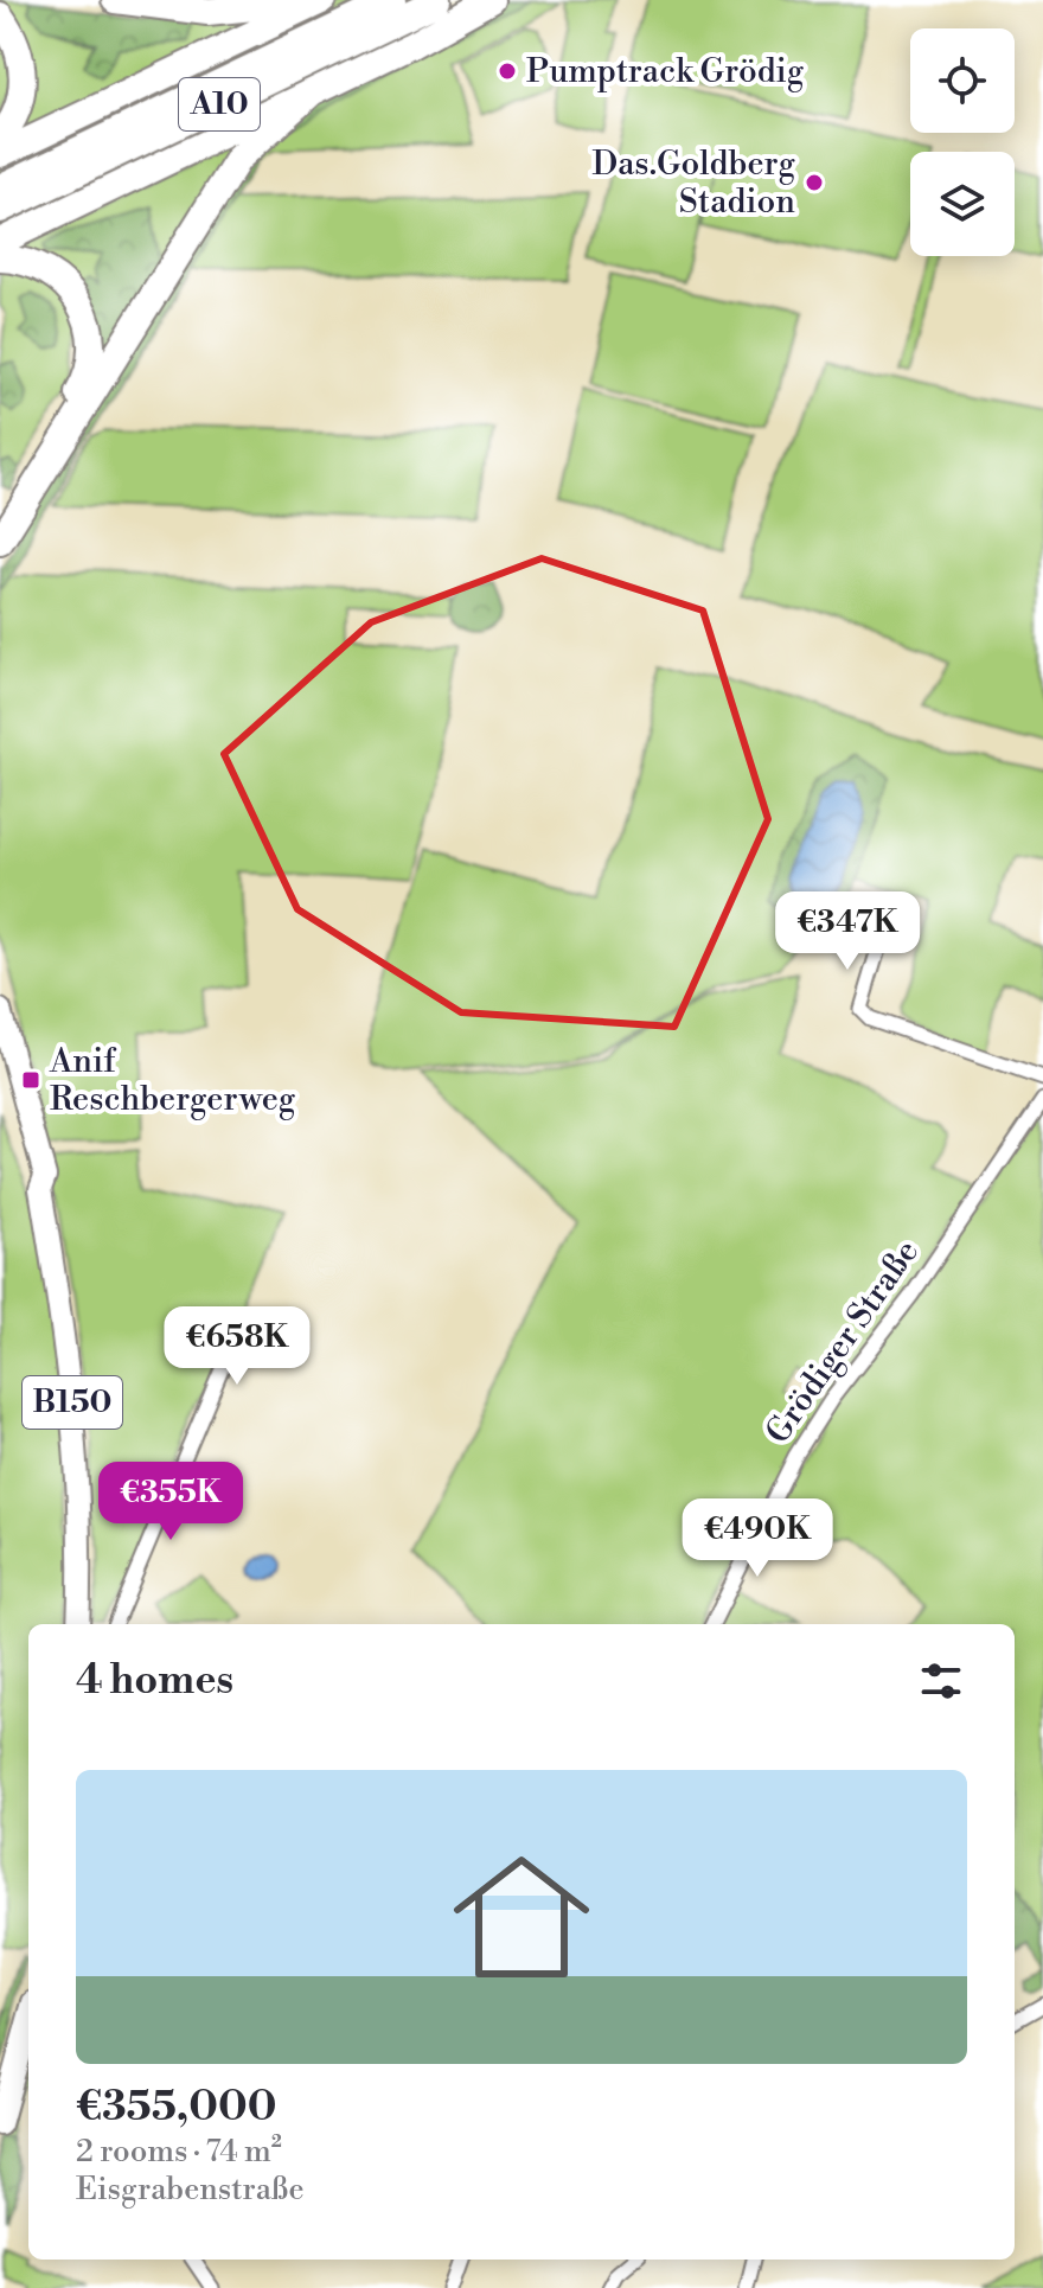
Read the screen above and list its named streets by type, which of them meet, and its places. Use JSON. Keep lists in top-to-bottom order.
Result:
{
  "streets": {
    "highway": ["A10"],
    "main road": ["B150"],
    "street": ["Grödiger Straße"]
  },
  "places": {
    "other": ["Pumptrack Grödig", "Das.Goldberg Stadion"],
    "transit": ["Anif Reschbergerweg"]
  },
  "page": {
    "price": [
      "€347K",
      "€658K",
      "€355K",
      "€490K"
    ],
    "heading": "4 homes",
    "list": [
      {
        "name": "€355,000",
        "note": "2 rooms · 74 m² · Eisgrabenstraße"
      }
    ]
  }
}
